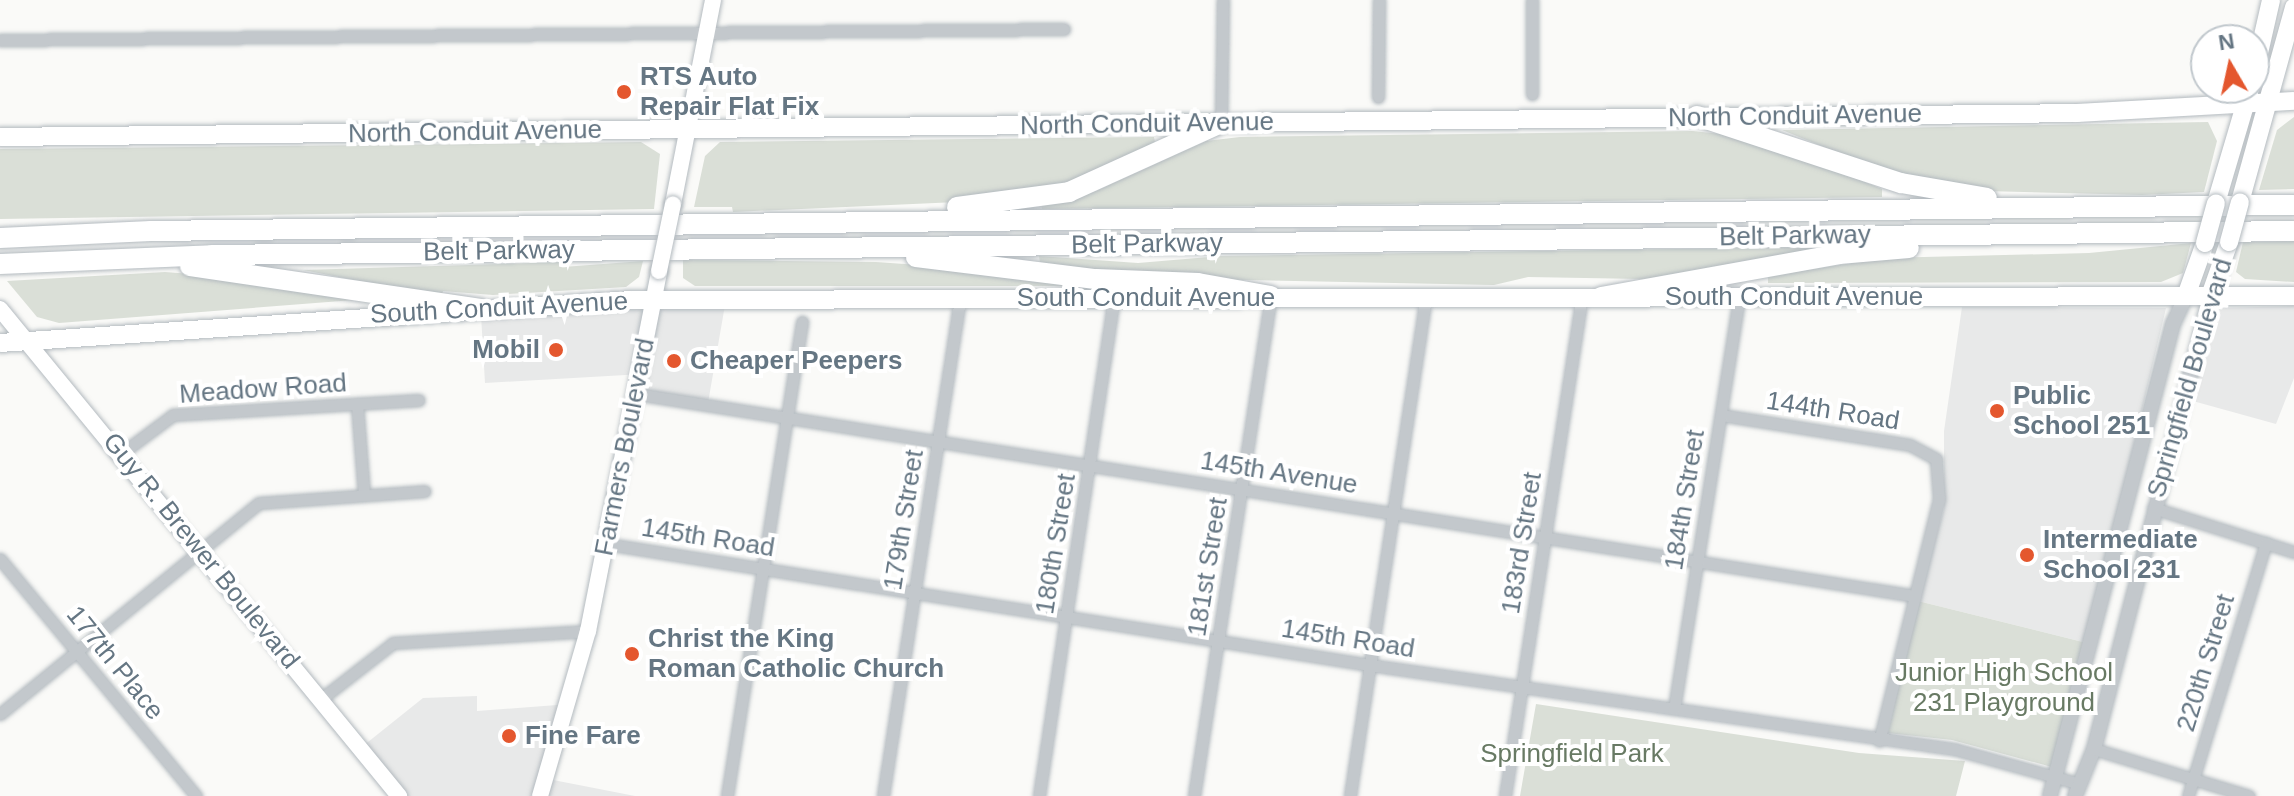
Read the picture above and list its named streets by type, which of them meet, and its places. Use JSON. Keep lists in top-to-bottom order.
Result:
{
  "streets": {
    "highway": ["Belt Parkway"],
    "main road": [
      "North Conduit Avenue",
      "South Conduit Avenue",
      "Springfield Boulevard",
      "Farmers Boulevard",
      "Guy R. Brewer Boulevard"
    ],
    "street": [
      "Meadow Road",
      "144th Road",
      "145th Avenue",
      "184th Street",
      "179th Street",
      "145th Road",
      "183rd Street",
      "180th Street",
      "181st Street",
      "177th Place",
      "220th Street"
    ]
  },
  "crossings": [
    ["North Conduit Avenue", "Farmers Boulevard"],
    ["South Conduit Avenue", "Springfield Boulevard"],
    ["South Conduit Avenue", "Farmers Boulevard"],
    ["South Conduit Avenue", "184th Street"],
    ["South Conduit Avenue", "179th Street"],
    ["South Conduit Avenue", "183rd Street"],
    ["South Conduit Avenue", "180th Street"],
    ["South Conduit Avenue", "Guy R. Brewer Boulevard"],
    ["South Conduit Avenue", "181st Street"],
    ["Springfield Boulevard", "145th Road"],
    ["Meadow Road", "Guy R. Brewer Boulevard"],
    ["144th Road", "145th Avenue"],
    ["144th Road", "184th Street"],
    ["Farmers Boulevard", "145th Avenue"],
    ["Farmers Boulevard", "145th Road"],
    ["145th Avenue", "184th Street"],
    ["145th Avenue", "179th Street"],
    ["145th Avenue", "183rd Street"],
    ["145th Avenue", "180th Street"],
    ["145th Avenue", "181st Street"],
    ["184th Street", "145th Road"],
    ["179th Street", "145th Road"],
    ["145th Road", "183rd Street"],
    ["145th Road", "180th Street"],
    ["145th Road", "181st Street"]
  ],
  "parks": ["Junior High School 231 Playground", "Springfield Park"],
  "places": [
    "RTS Auto Repair Flat Fix",
    "Mobil",
    "Cheaper Peepers",
    "Public School 251",
    "Intermediate School 231",
    "Christ the King Roman Catholic Church",
    "Fine Fare"
  ],
  "north": "top"
}
